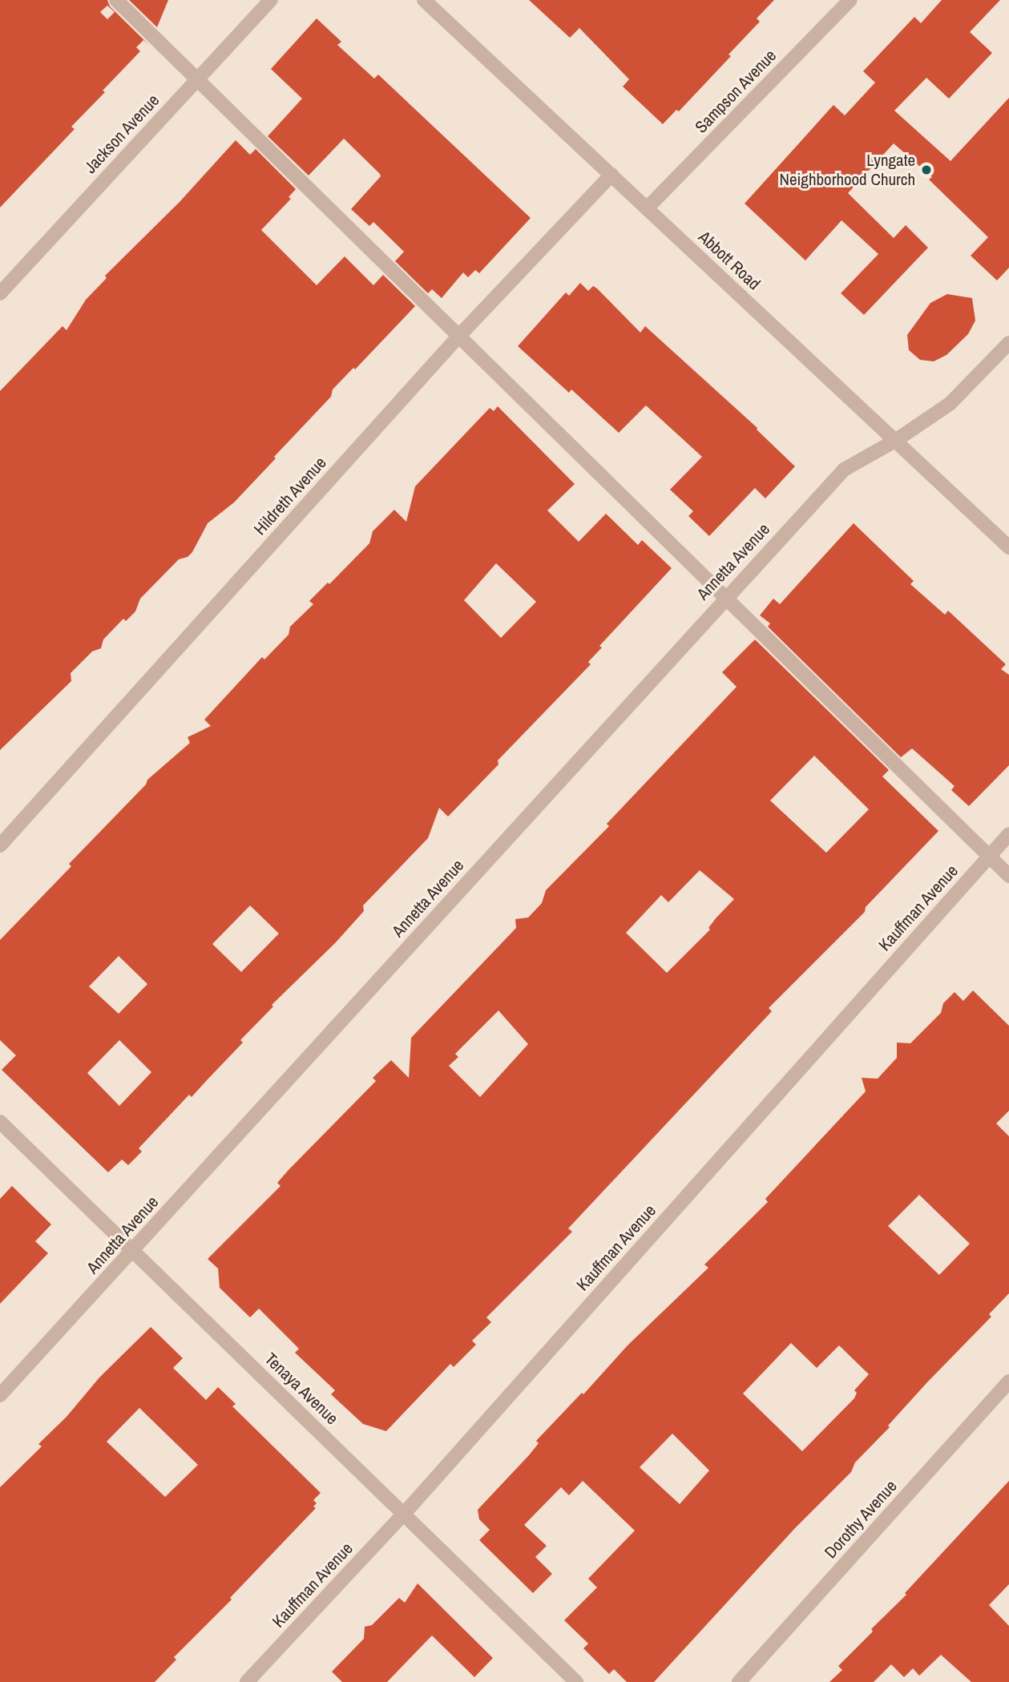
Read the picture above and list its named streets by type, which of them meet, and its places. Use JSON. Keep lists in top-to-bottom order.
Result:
{
  "streets": {
    "street": [
      "Sampson Avenue",
      "Jackson Avenue",
      "Abbott Road",
      "Hildreth Avenue",
      "Annetta Avenue",
      "Kauffman Avenue",
      "Tenaya Avenue",
      "Dorothy Avenue"
    ]
  },
  "crossings": [
    ["Sampson Avenue", "Abbott Road"],
    ["Abbott Road", "Hildreth Avenue"],
    ["Abbott Road", "Annetta Avenue"],
    ["Annetta Avenue", "Tenaya Avenue"],
    ["Kauffman Avenue", "Tenaya Avenue"]
  ],
  "places": ["Lyngate Neighborhood Church"]
}
